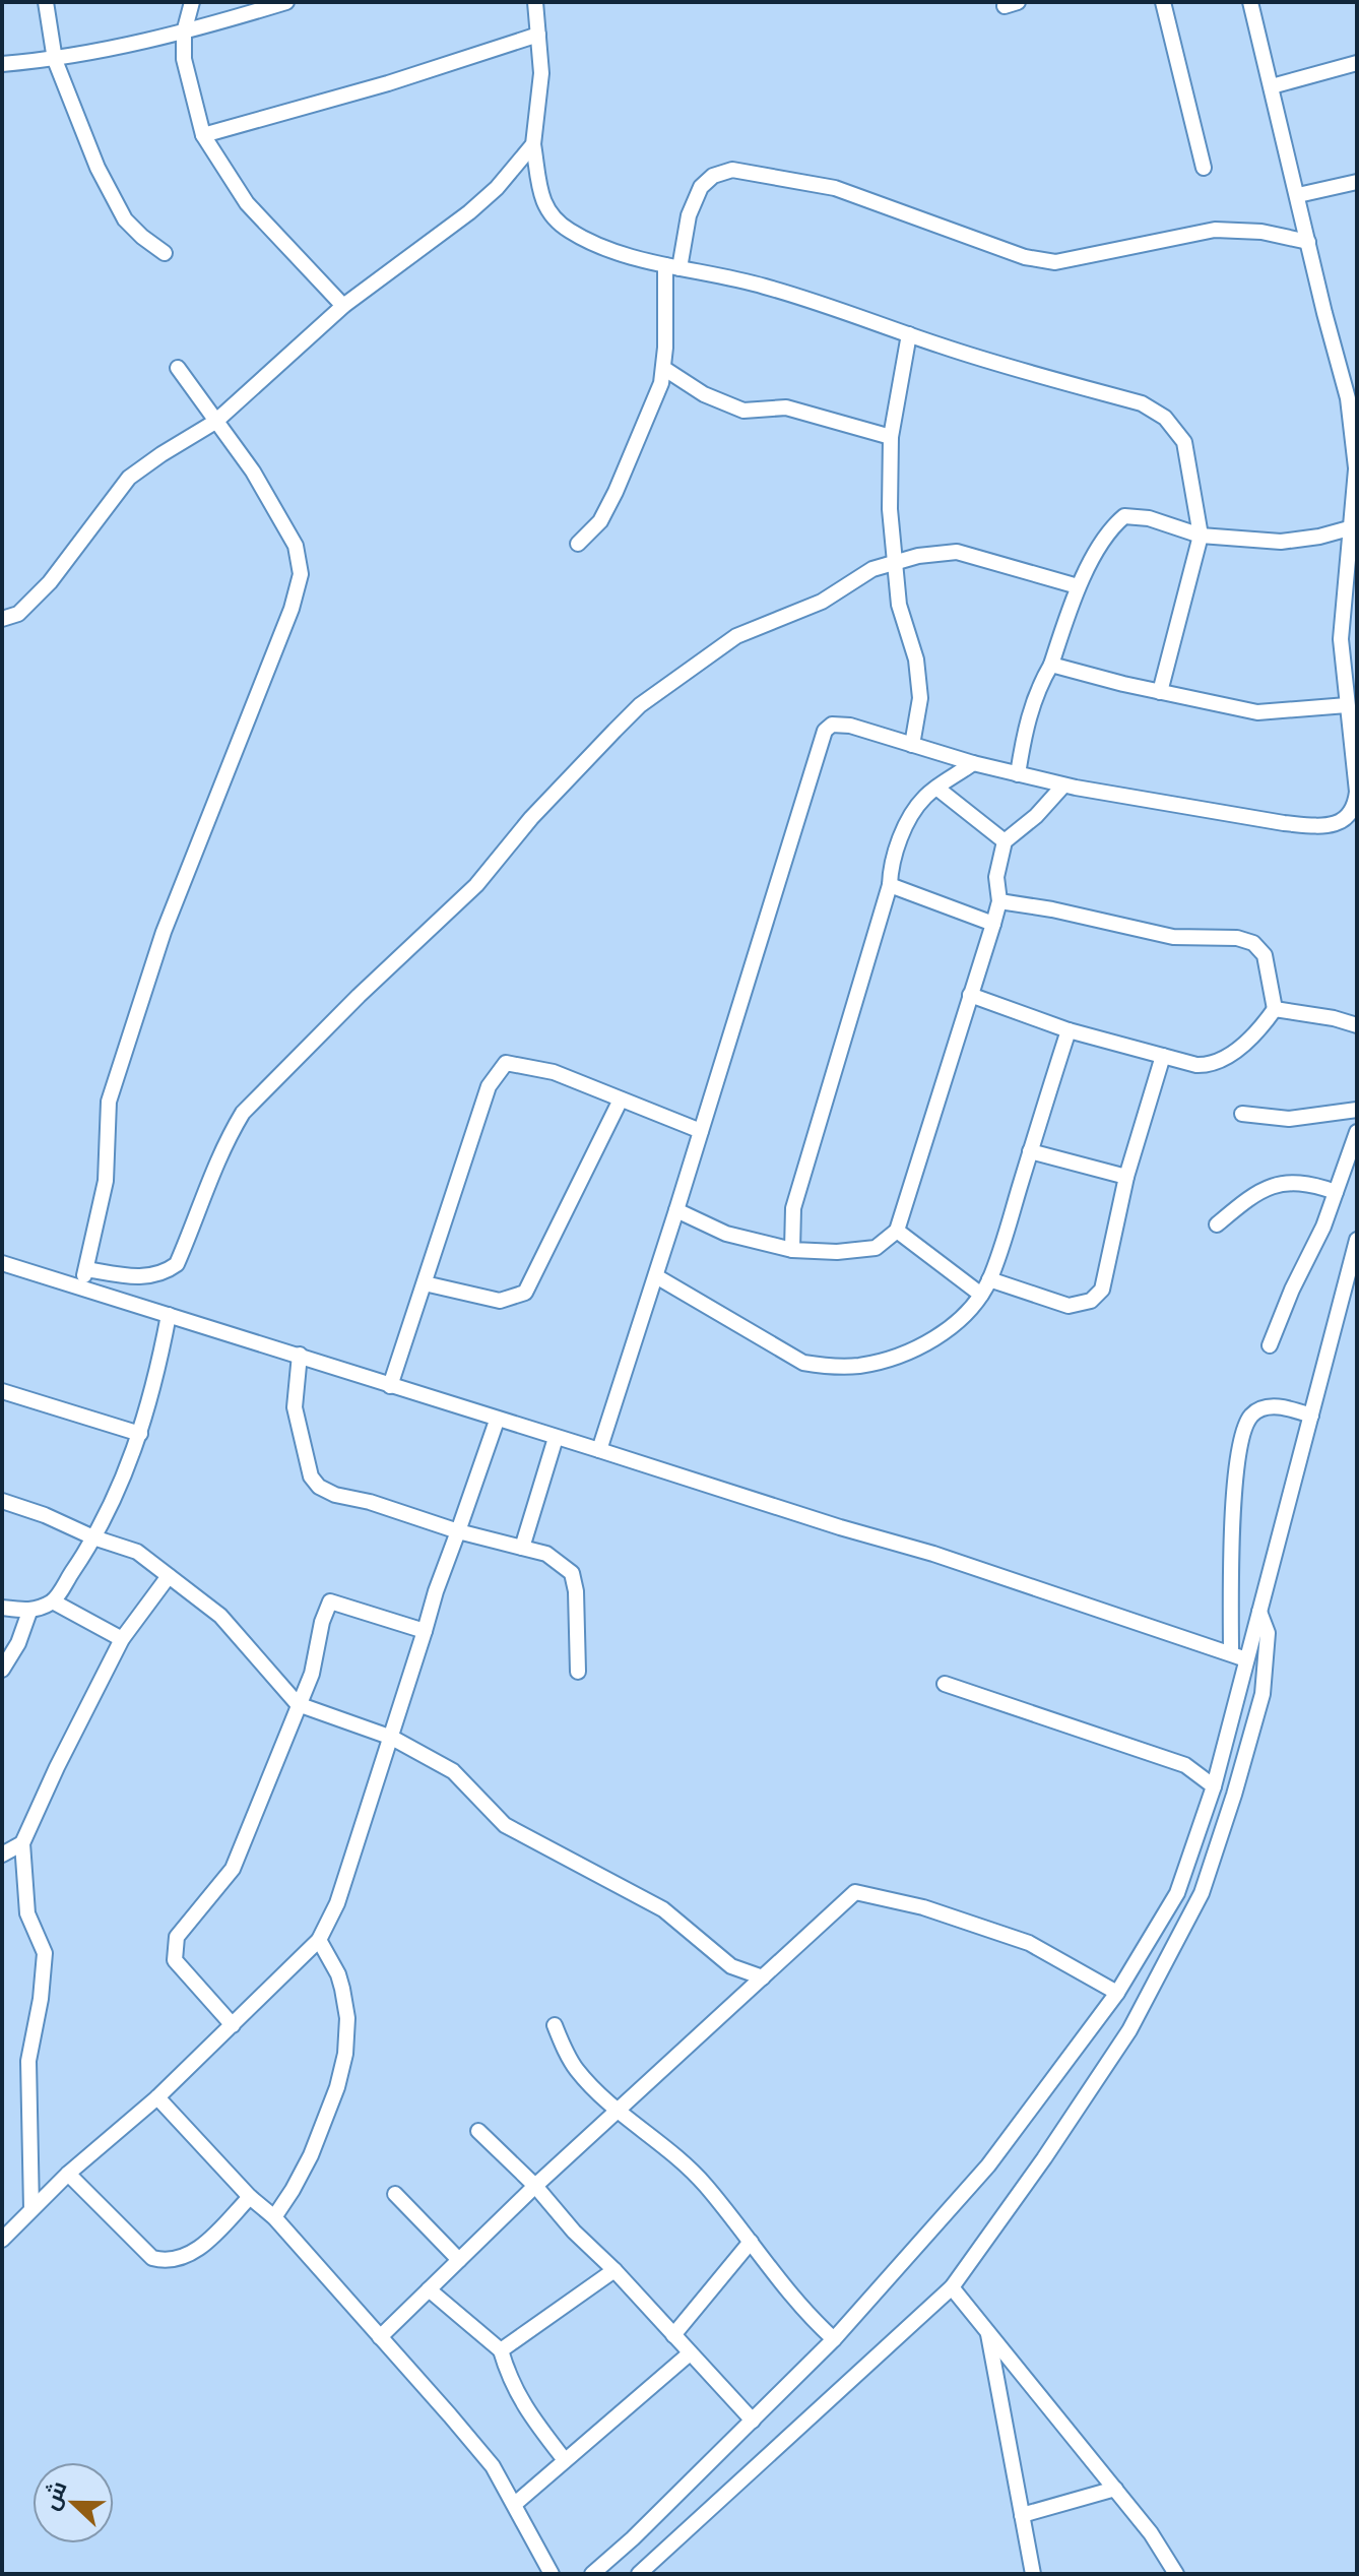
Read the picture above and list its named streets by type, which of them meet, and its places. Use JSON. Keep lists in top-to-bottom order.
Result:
{
  "north": "left"
}
